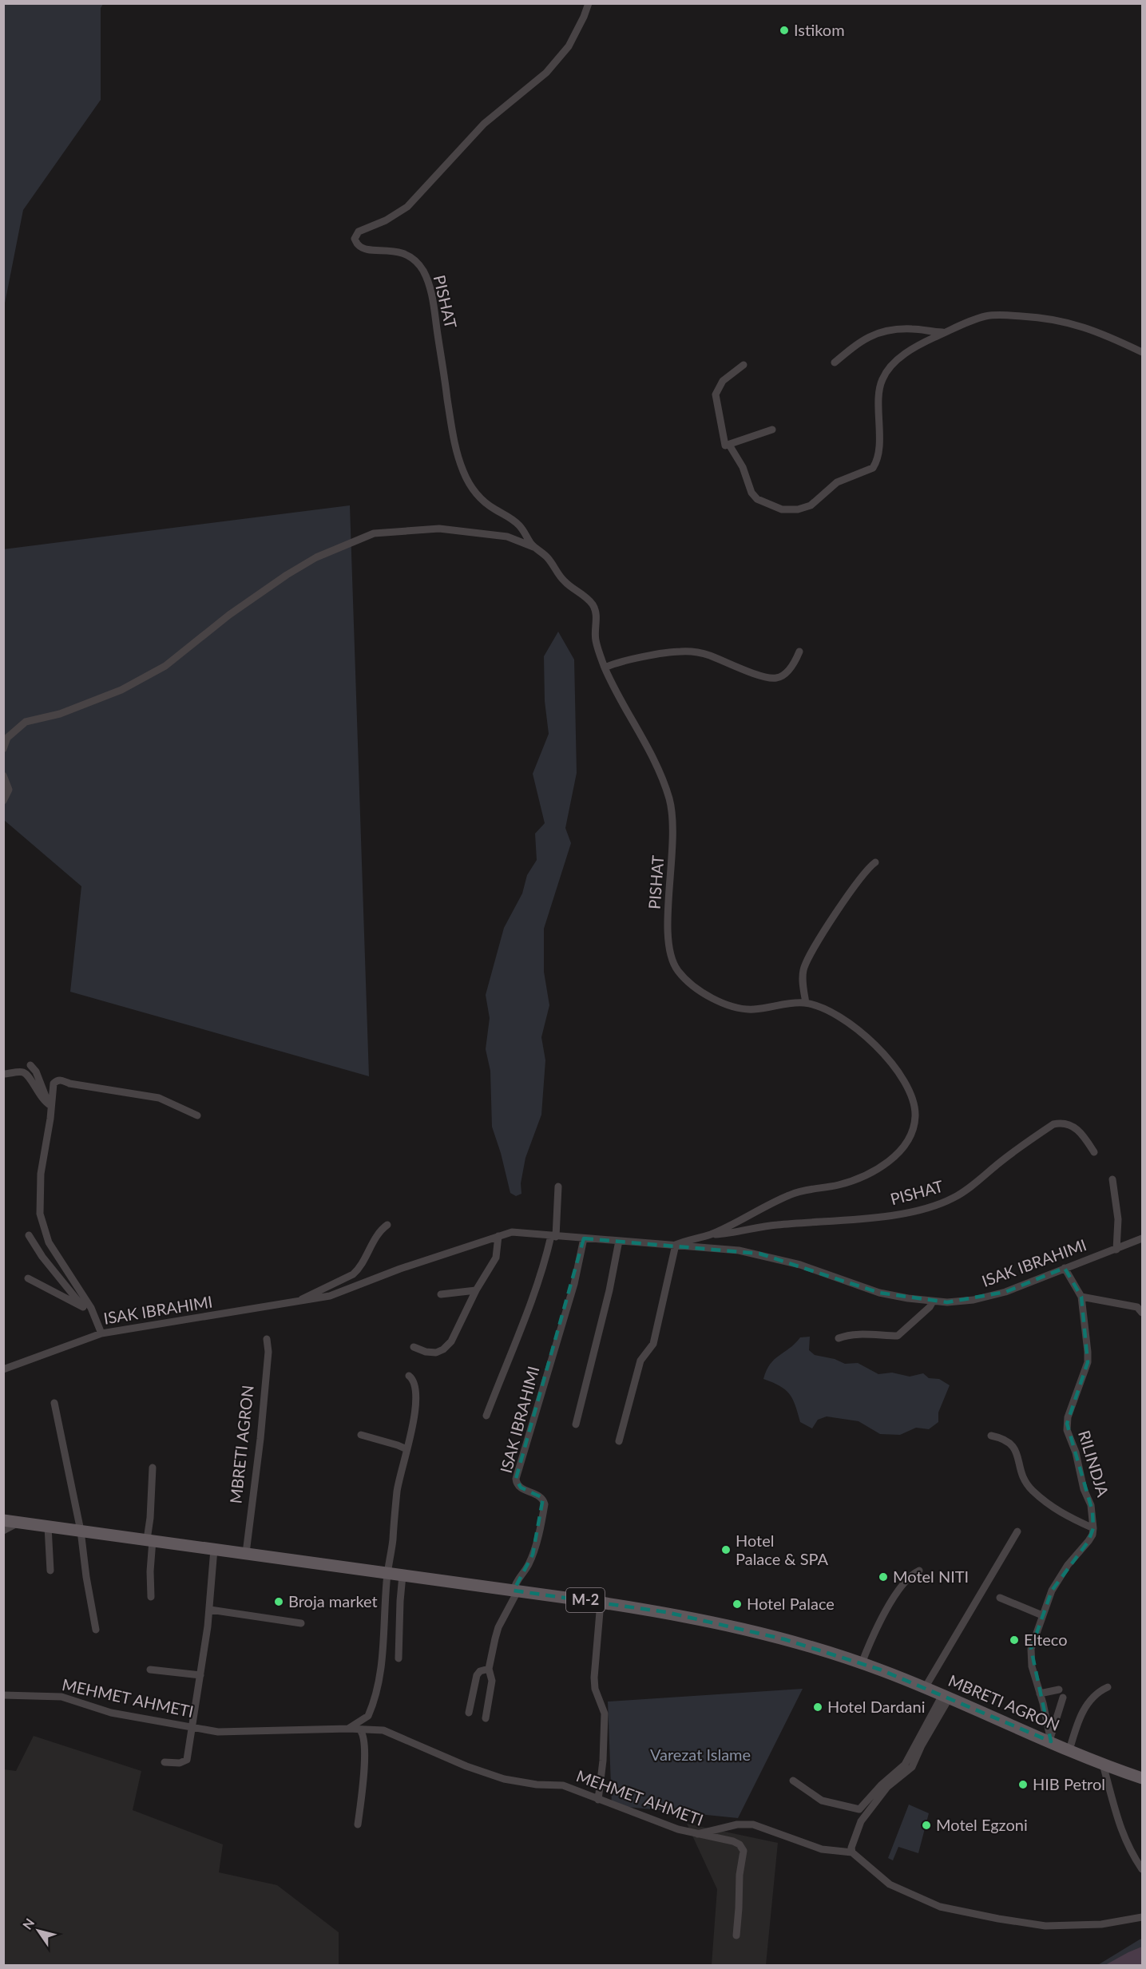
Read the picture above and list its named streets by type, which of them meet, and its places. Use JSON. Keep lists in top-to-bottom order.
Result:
{
  "streets": {
    "main road": ["MBRETI AGRON", "M-2"],
    "street": [
      "PISHAT",
      "ISAK IBRAHIMI",
      "RILINDJA",
      "MEHMET AHMETI"
    ]
  },
  "crossings": [
    ["PISHAT", "ISAK IBRAHIMI"],
    ["ISAK IBRAHIMI", "MBRETI AGRON"],
    ["ISAK IBRAHIMI", "RILINDJA"]
  ],
  "parks": ["Varezat Islame"],
  "places": [
    "Istikom",
    "Hotel Palace & SPA",
    "Motel NITI",
    "Broja market",
    "Hotel Palace",
    "Elteco",
    "Hotel Dardani",
    "HIB Petrol",
    "Motel Egzoni"
  ],
  "north": "top left"
}
